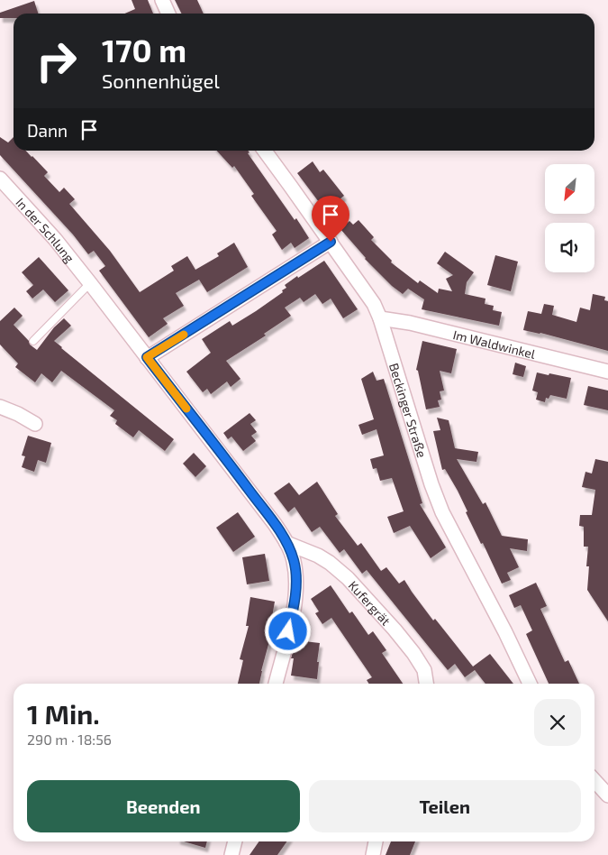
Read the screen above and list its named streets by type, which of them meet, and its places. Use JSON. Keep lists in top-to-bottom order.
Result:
{
  "streets": {
    "street": [
      "In der Schlung",
      "Im Waldwinkel",
      "Beckinger Straße",
      "Kufergrät"
    ]
  },
  "crossings": [
    ["In der Schlung", "Kufergrät"],
    ["Im Waldwinkel", "Beckinger Straße"]
  ],
  "north": "bottom left",
  "page": {
    "turn": ["170 m", "Sonnenhügel"],
    "then": "Dann",
    "heading": ["1 Min.", "290 m · 18:56"],
    "buttons": ["Beenden", "Teilen"]
  }
}
